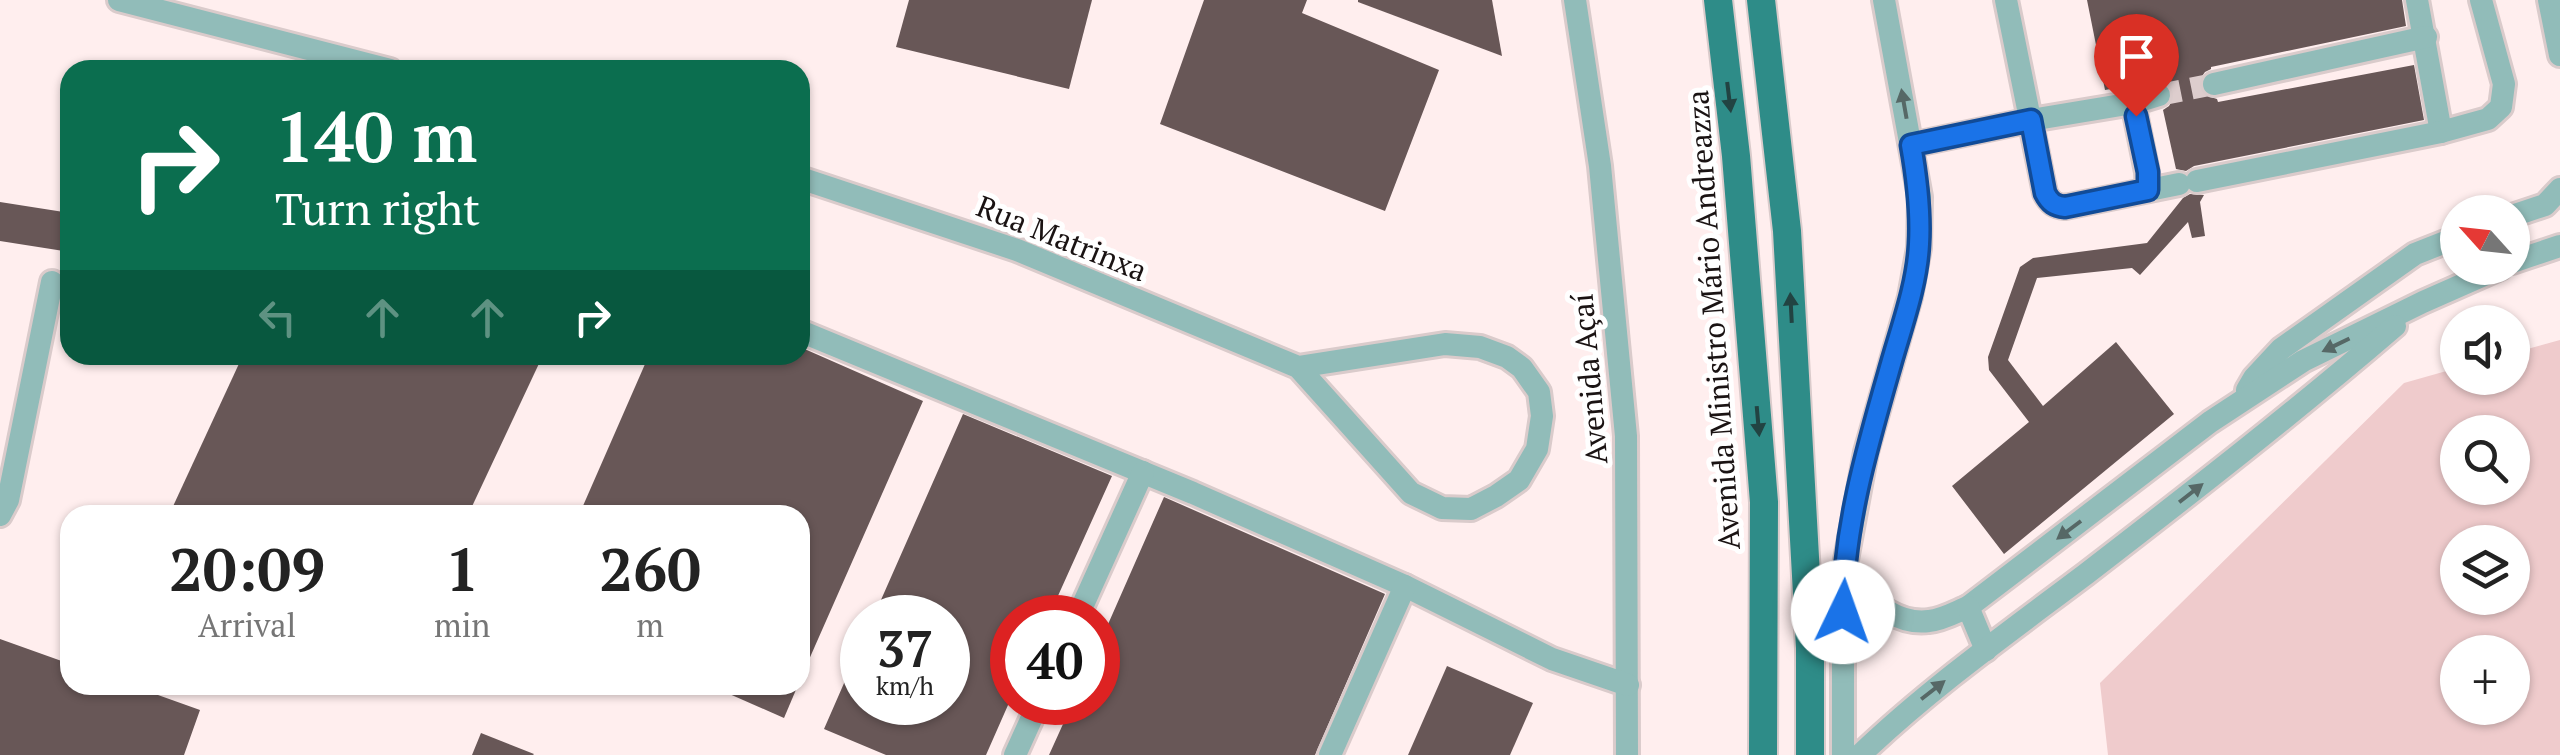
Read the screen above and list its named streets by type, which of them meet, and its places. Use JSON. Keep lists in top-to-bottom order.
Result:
{
  "streets": {
    "main road": ["Avenida Ministro Mário Andreazza"],
    "street": ["Rua Matrinxa", "Avenida Açaí"]
  },
  "north": "top left",
  "page": {
    "turn": ["140 m", "Turn right"],
    "map_buttons": "+",
    "eta": [
      "20:09",
      "Arrival",
      "1",
      "min",
      "260",
      "m"
    ],
    "speed": "37 km/h",
    "limit": "40"
  }
}
